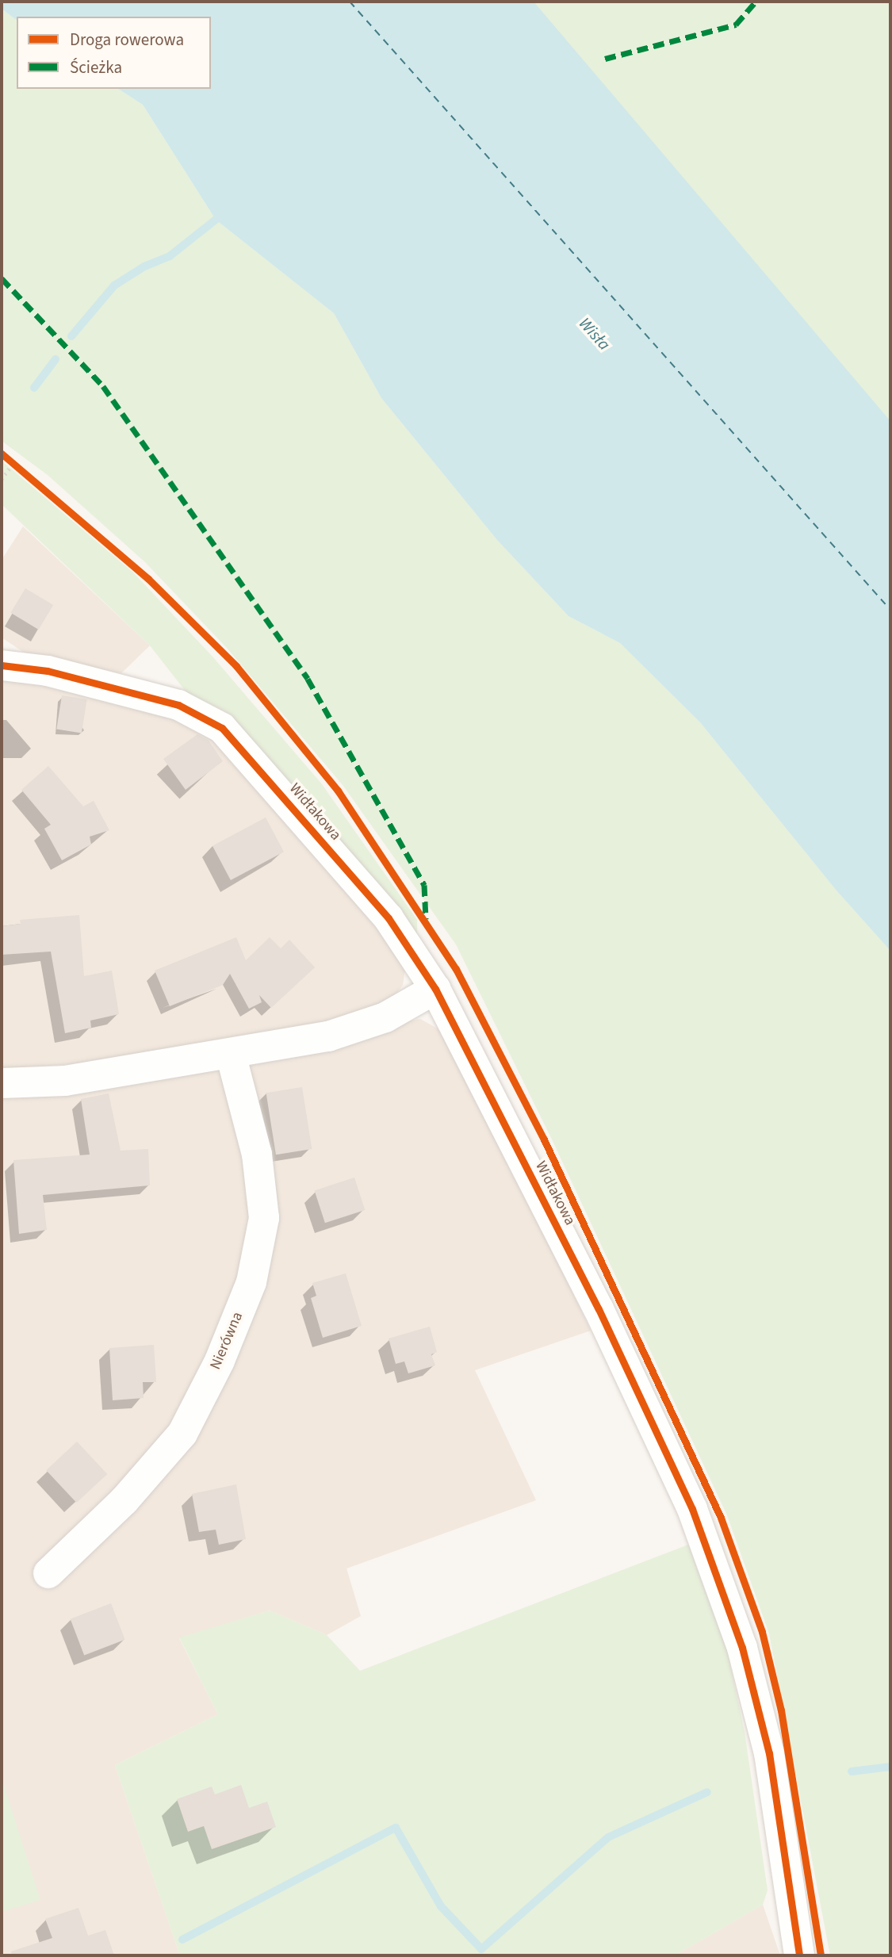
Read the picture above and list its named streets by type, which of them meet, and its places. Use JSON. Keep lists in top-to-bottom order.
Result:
{
  "streets": {
    "street": ["Widłakowa", "Nierówna"]
  },
  "water": ["Wisła"],
  "legend": ["Droga rowerowa", "Ścieżka"]
}
